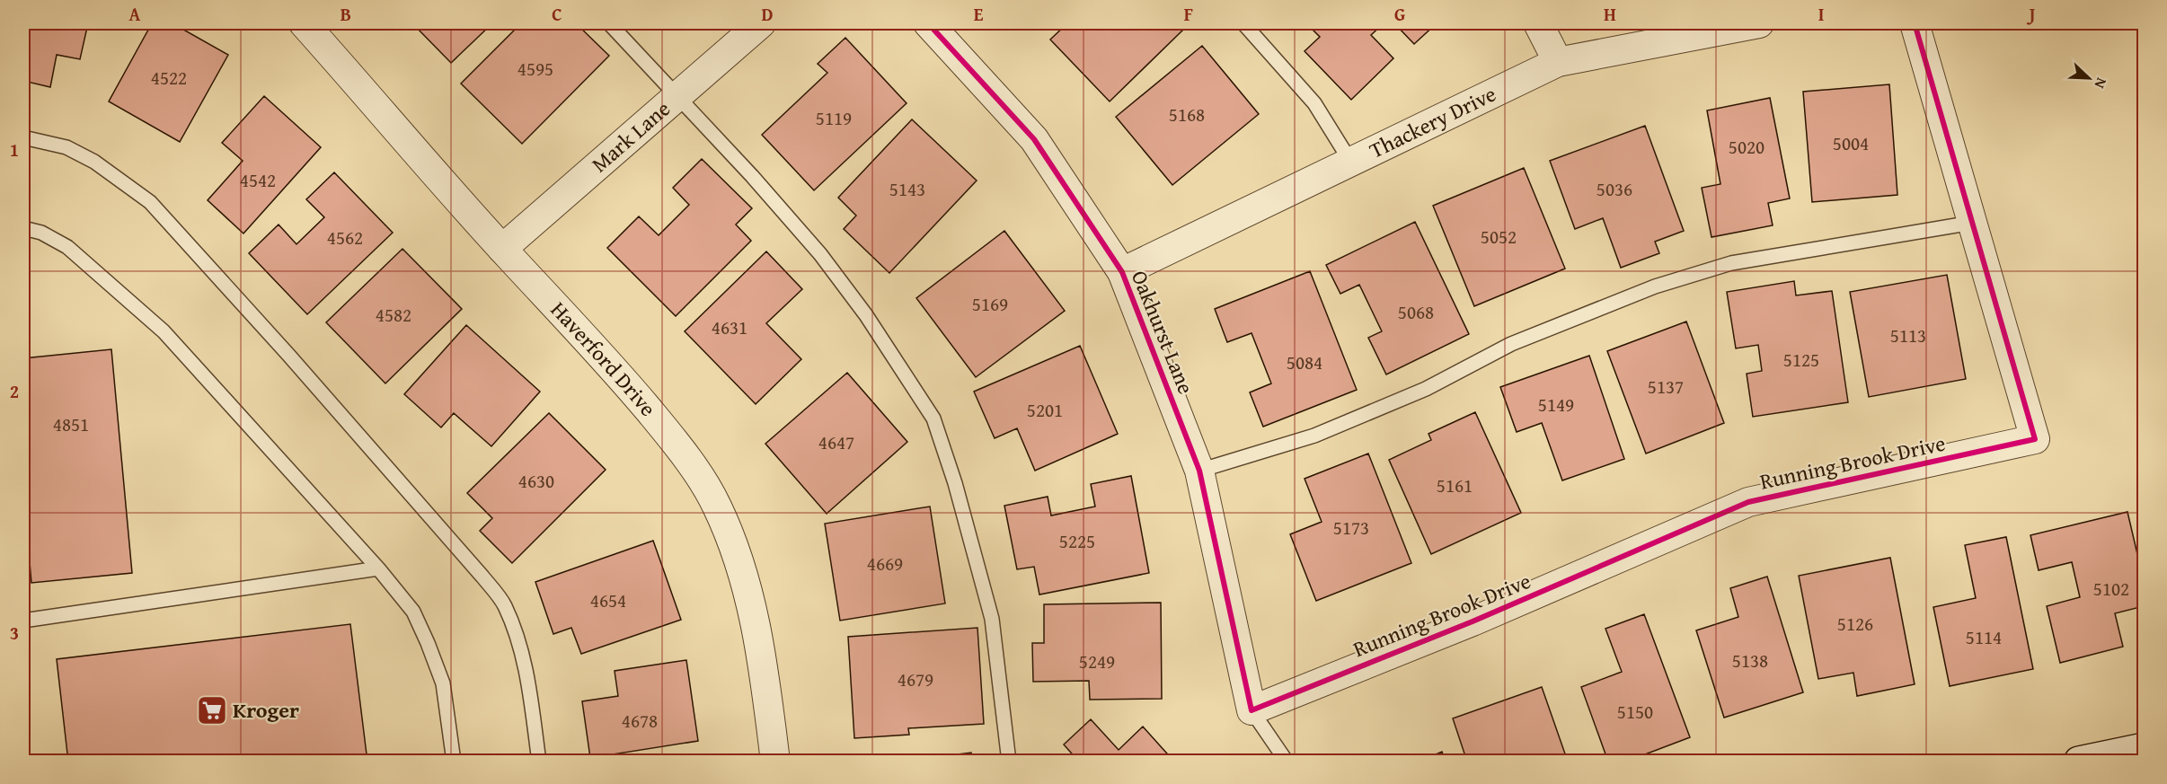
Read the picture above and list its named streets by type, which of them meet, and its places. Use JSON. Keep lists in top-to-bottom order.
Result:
{
  "streets": {
    "street": [
      "Thackery Drive",
      "Mark Lane",
      "Oakhurst Lane",
      "Haverford Drive",
      "Running Brook Drive"
    ]
  },
  "crossings": [
    ["Thackery Drive", "Oakhurst Lane"],
    ["Mark Lane", "Haverford Drive"],
    ["Oakhurst Lane", "Running Brook Drive"]
  ],
  "places": {
    "supermarket": ["Kroger"]
  },
  "house_numbers": [
    "4595",
    "4522",
    "5168",
    "5119",
    "5004",
    "5020",
    "4542",
    "5143",
    "5036",
    "5052",
    "4562",
    "5169",
    "5068",
    "4582",
    "4631",
    "5113",
    "5125",
    "5084",
    "5137",
    "5149",
    "5201",
    "4851",
    "4647",
    "4630",
    "5161",
    "5173",
    "5225",
    "4669",
    "5102",
    "4654",
    "5126",
    "5114",
    "5138",
    "5249",
    "4679",
    "5150",
    "4678"
  ],
  "north": "bottom right",
  "grid": {
    "columns": [
      "A",
      "B",
      "C",
      "D",
      "E",
      "F",
      "G",
      "H",
      "I",
      "J"
    ],
    "rows": ["1", "2", "3"]
  }
}
